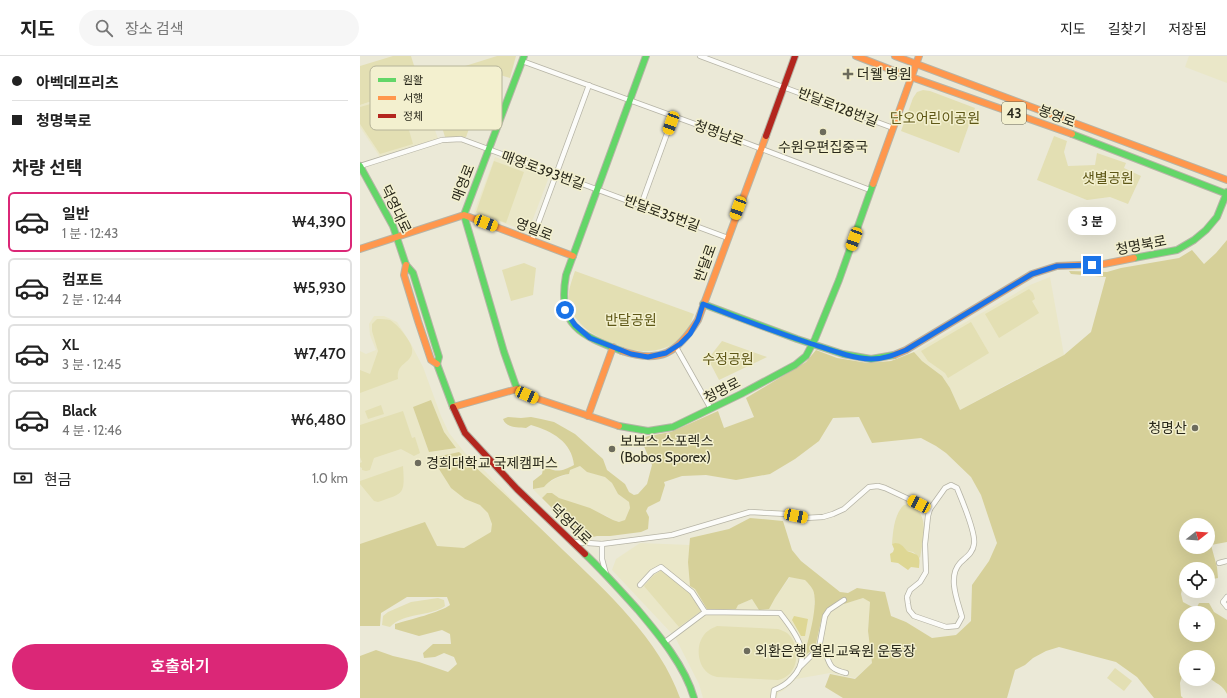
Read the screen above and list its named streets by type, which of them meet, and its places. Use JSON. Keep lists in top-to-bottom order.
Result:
{
  "streets": {
    "street": [
      "반달로128번길",
      "43",
      "봉영로",
      "청명남로",
      "매영로393번길",
      "매영로",
      "덕영대로",
      "반달로35번길",
      "영일로",
      "청명북로",
      "반달로",
      "청명로"
    ]
  },
  "crossings": [
    ["반달로128번길", "반달로"],
    ["반달로128번길", "청명로"],
    ["봉영로", "청명북로"],
    ["봉영로", "청명로"],
    ["청명남로", "매영로"],
    ["청명남로", "반달로"],
    ["청명남로", "청명로"],
    ["매영로393번길", "매영로"],
    ["매영로393번길", "덕영대로"],
    ["매영로393번길", "반달로35번길"],
    ["매영로393번길", "반달로"],
    ["매영로", "영일로"],
    ["매영로", "청명로"],
    ["반달로35번길", "반달로"],
    ["영일로", "반달로"],
    ["청명북로", "반달로"],
    ["청명북로", "청명로"]
  ],
  "parks": [
    "단오어린이공원",
    "샛별공원",
    "반달공원",
    "수정공원"
  ],
  "places": {
    "health": ["더웰 병원"],
    "other": [
      "수원우편집중국",
      "청명산",
      "보보스 스포렉스 (Bobos Sporex)",
      "경희대학교 국제캠퍼스",
      "외환은행 열린교육원 운동장"
    ]
  },
  "legend": ["원활", "서행", "정체"],
  "north": "right",
  "page": {
    "header": "지도",
    "search": "장소 검색",
    "nav": ["지도", "길찾기", "저장됨"],
    "banner": ["아벡데프리츠", "청명북로"],
    "heading": "차량 선택",
    "list": [
      {
        "name": "일반",
        "note": "1 분 · 12:43",
        "value": "₩4,390"
      },
      {
        "name": "컴포트",
        "note": "2 분 · 12:44",
        "value": "₩5,930"
      },
      {
        "name": "XL",
        "note": "3 분 · 12:45",
        "value": "₩7,470"
      },
      {
        "name": "Black",
        "note": "4 분 · 12:46",
        "value": "₩6,480"
      }
    ],
    "bubble": "3 분",
    "pay": ["현금", "1.0 km"],
    "map_buttons": ["+", "−"],
    "buttons": "호출하기"
  }
}
